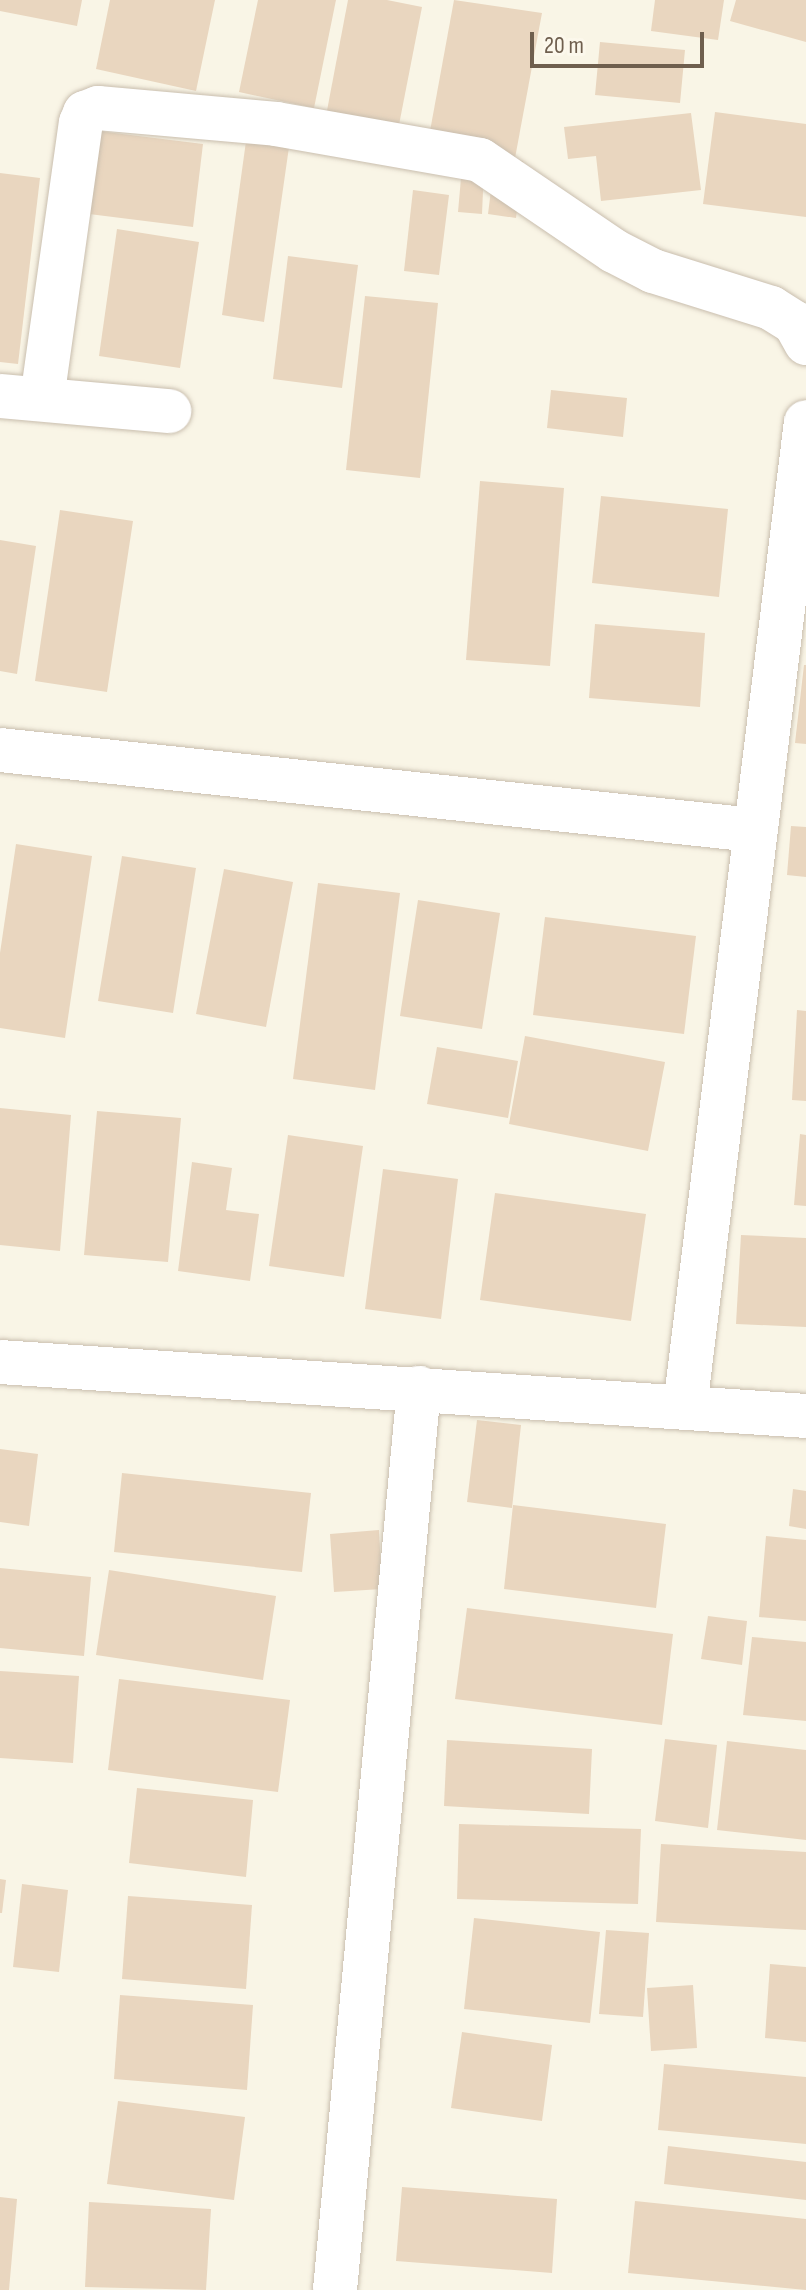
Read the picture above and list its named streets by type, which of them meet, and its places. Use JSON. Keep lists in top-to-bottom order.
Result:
{
  "scale_bar": "20 m"
}
